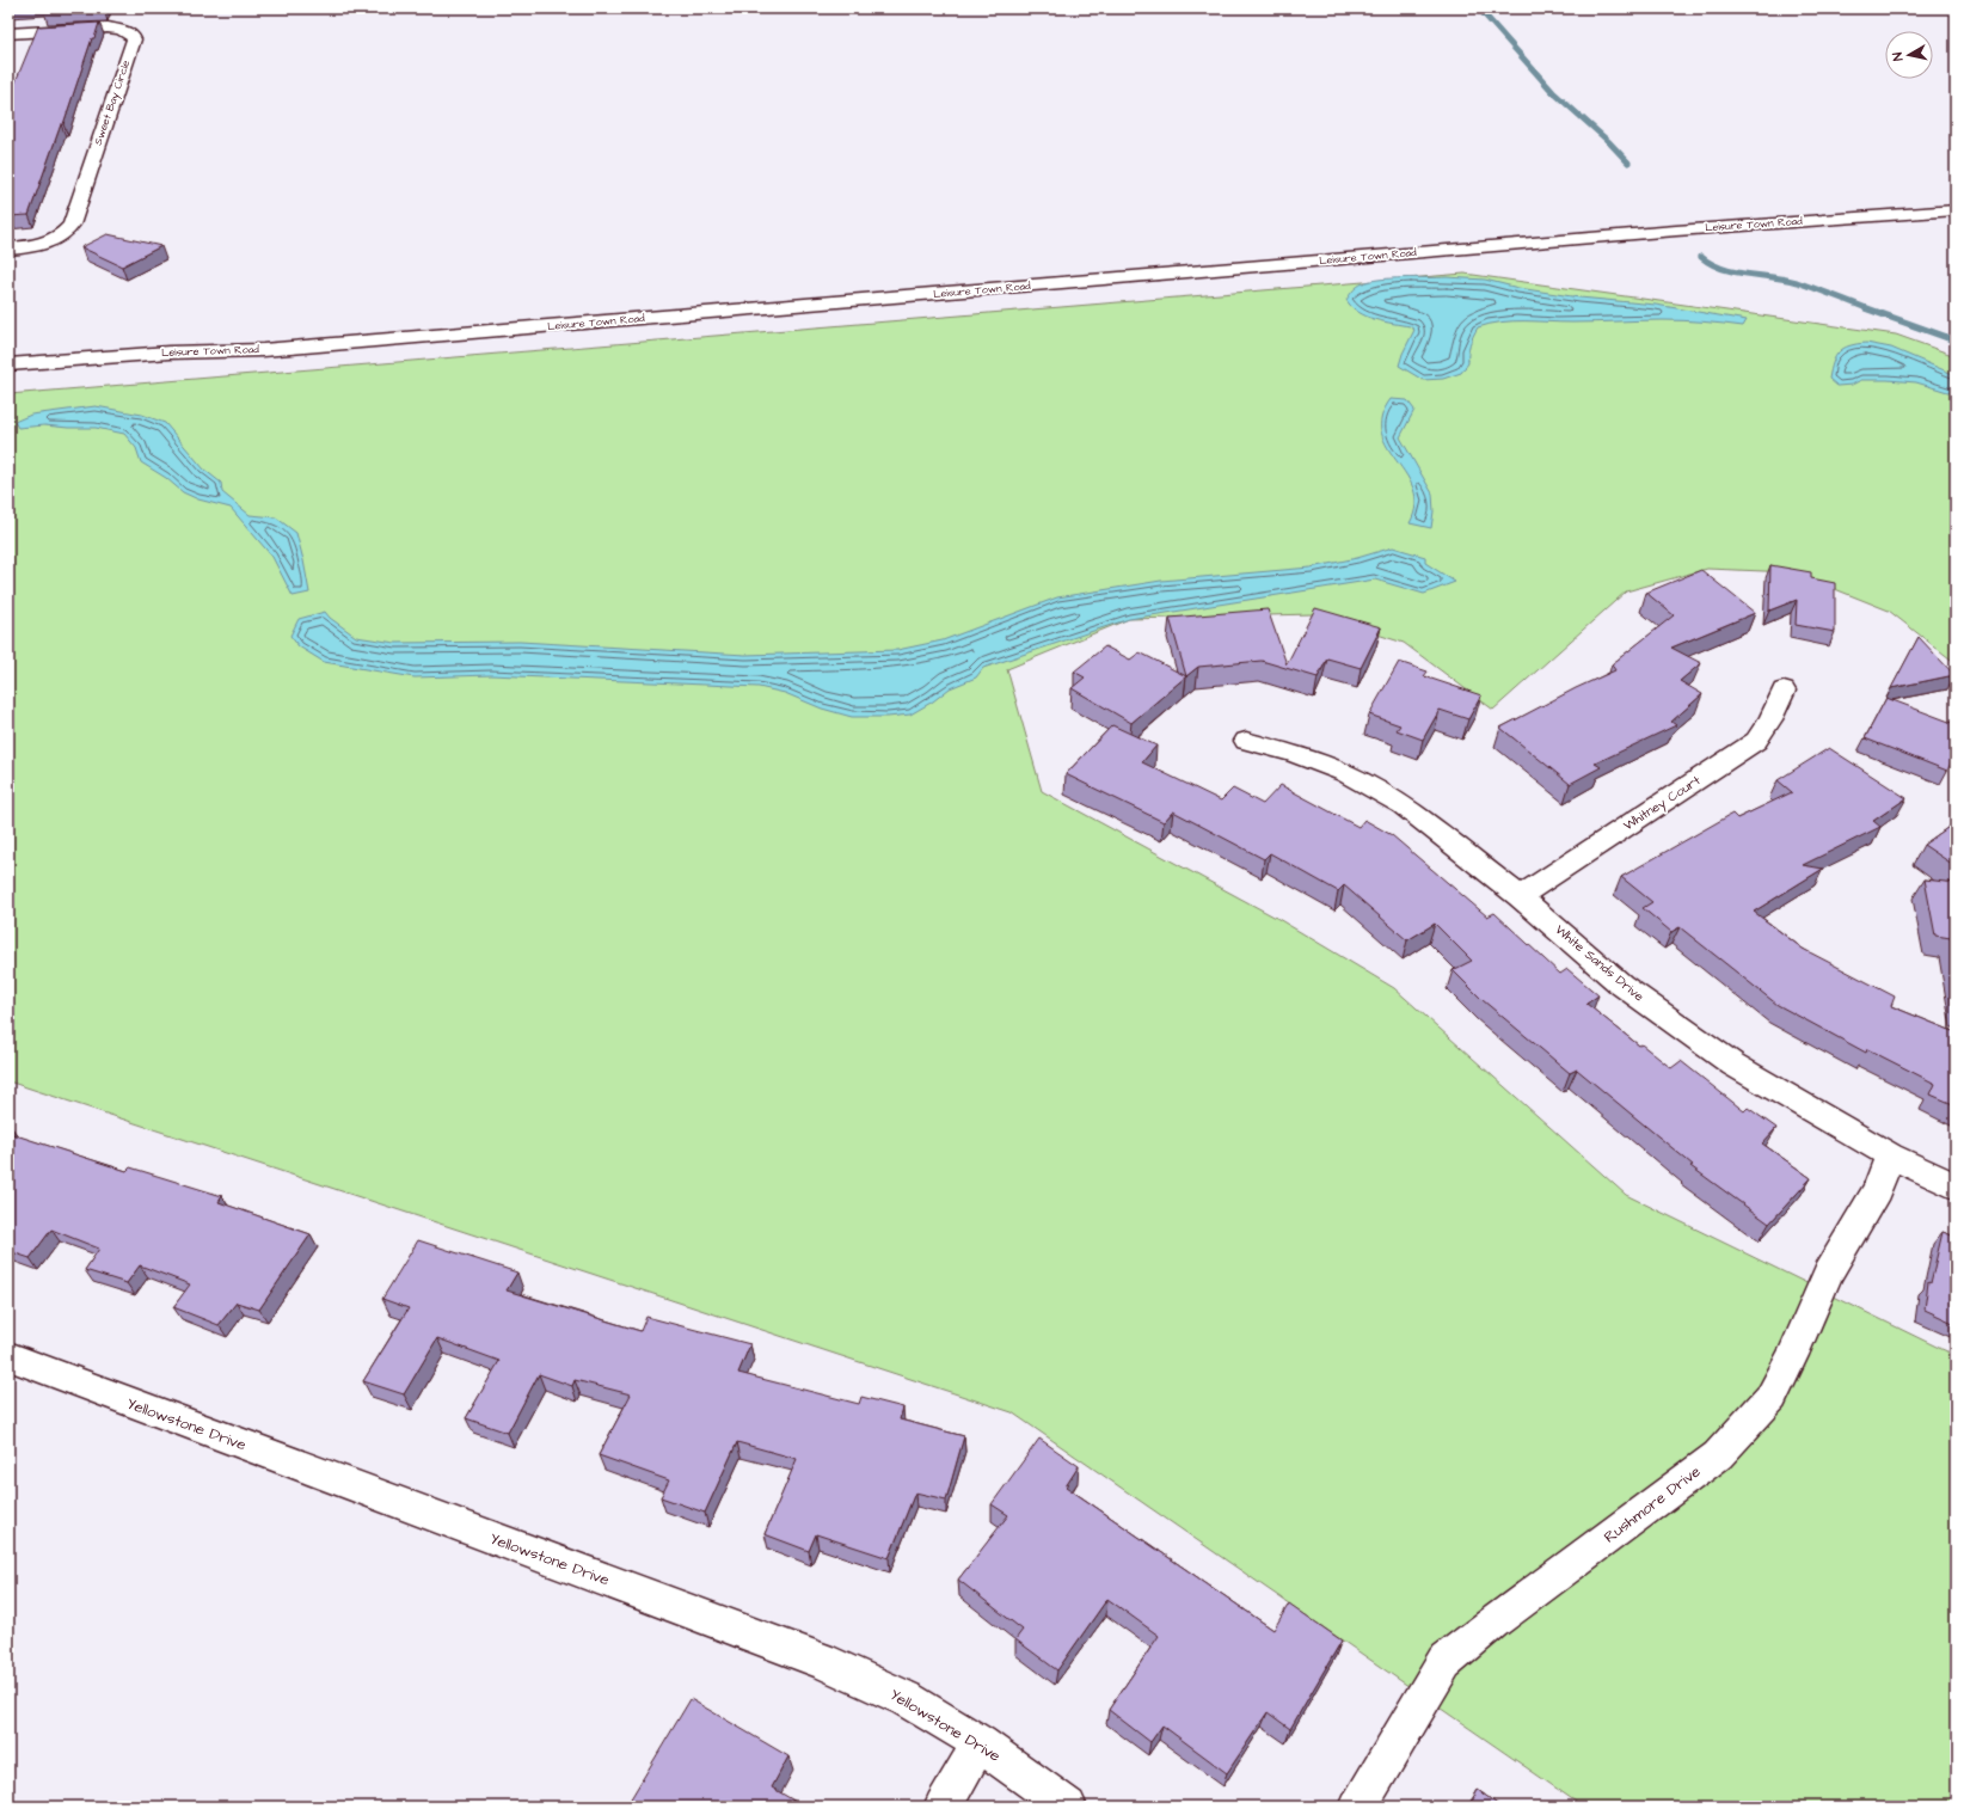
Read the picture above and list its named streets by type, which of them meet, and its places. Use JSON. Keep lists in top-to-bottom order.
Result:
{
  "streets": {
    "street": [
      "Sweet Bay Circle",
      "Leisure Town Road",
      "Whitney Court",
      "White Sands Drive",
      "Yellowstone Drive",
      "Rushmore Drive"
    ]
  },
  "crossings": [
    ["Whitney Court", "White Sands Drive"],
    ["White Sands Drive", "Rushmore Drive"]
  ],
  "north": "left"
}
